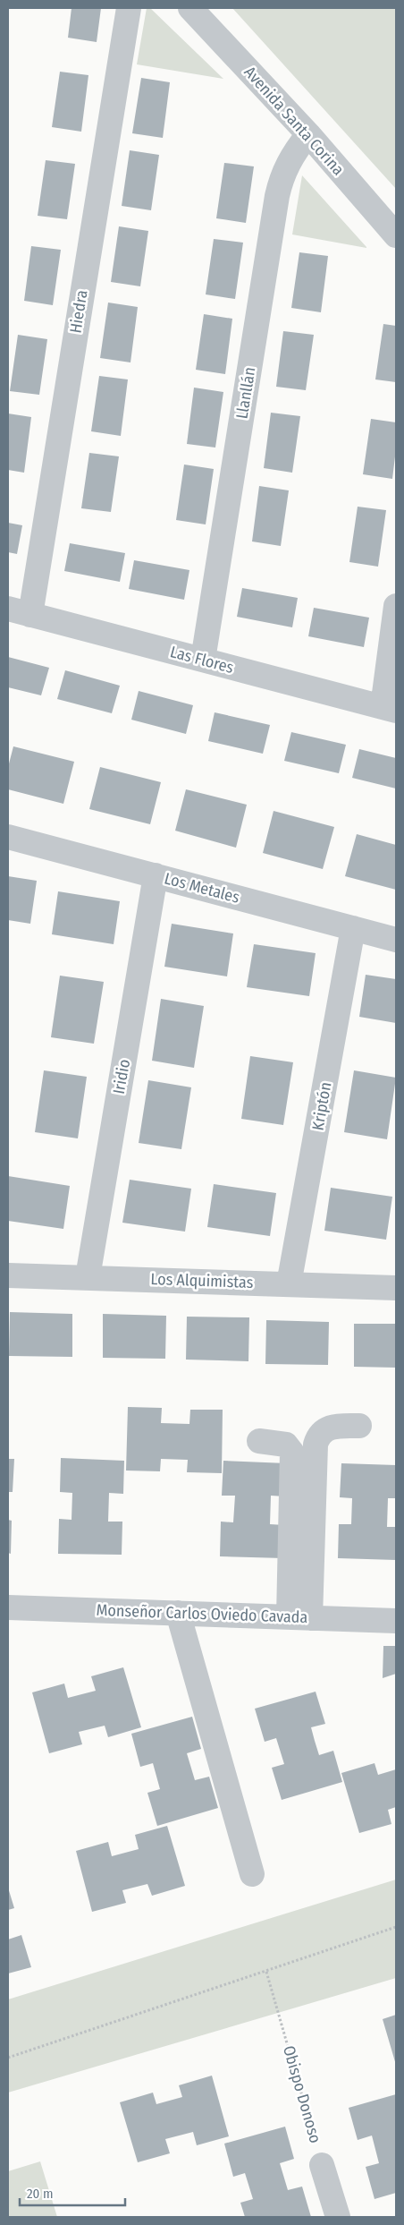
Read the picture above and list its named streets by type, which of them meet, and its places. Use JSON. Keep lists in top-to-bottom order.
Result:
{
  "streets": {
    "street": [
      "Avenida Santa Corina",
      "Hiedra",
      "Llanllán",
      "Las Flores",
      "Los Metales",
      "Iridio",
      "Kriptón",
      "Los Alquimistas",
      "Monseñor Carlos Oviedo Cavada",
      "Obispo Donoso"
    ]
  },
  "crossings": [
    ["Avenida Santa Corina", "Llanllán"],
    ["Hiedra", "Las Flores"],
    ["Llanllán", "Las Flores"],
    ["Los Metales", "Iridio"],
    ["Los Metales", "Kriptón"],
    ["Iridio", "Los Alquimistas"],
    ["Kriptón", "Los Alquimistas"]
  ],
  "scale_bar": "20 m"
}
